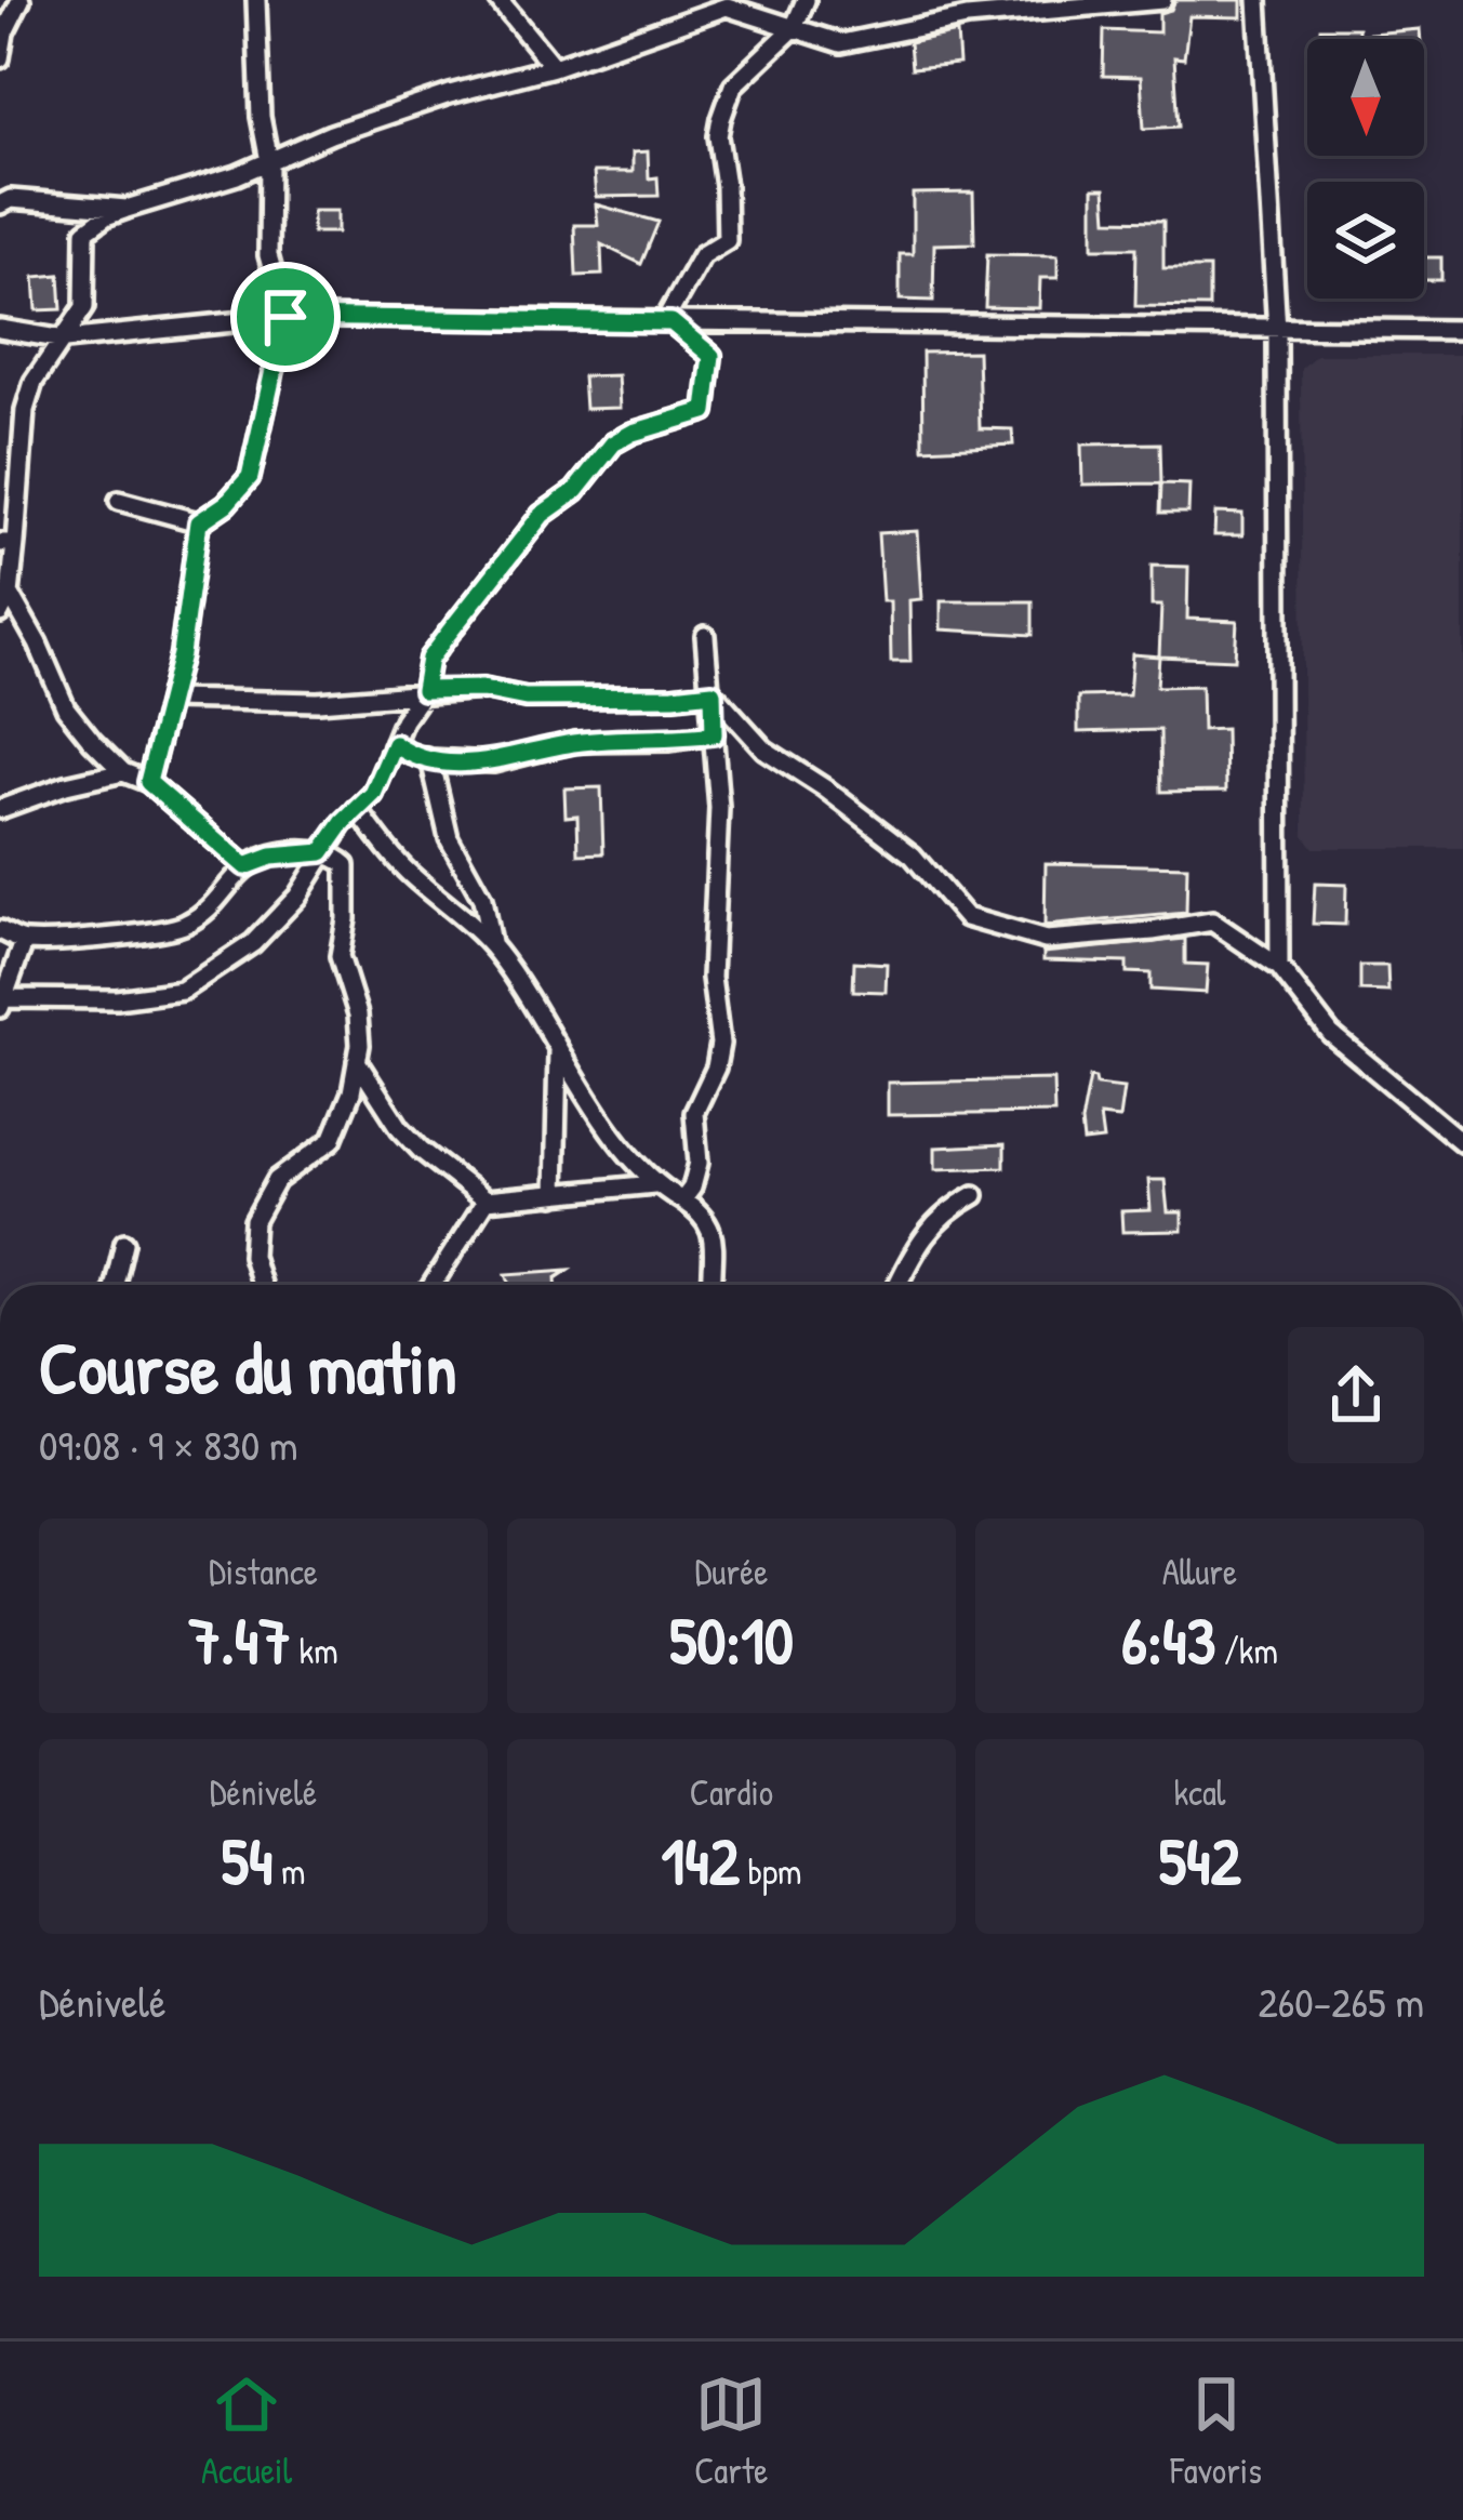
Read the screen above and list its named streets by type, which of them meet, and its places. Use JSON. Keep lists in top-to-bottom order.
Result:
{
  "north": "bottom",
  "page": {
    "heading": ["Course du matin", "09:08 · 9 × 830 m"],
    "stats": [
      ["Distance", "7.47 km"],
      ["Durée", "50:10"],
      ["Allure", "6:43 /km"],
      ["Dénivelé", "54 m"],
      ["Cardio", "142 bpm"],
      ["kcal", "542"]
    ],
    "chart": ["Dénivelé", "260–265 m"],
    "tabs": ["Accueil", "Carte", "Favoris"]
  }
}
